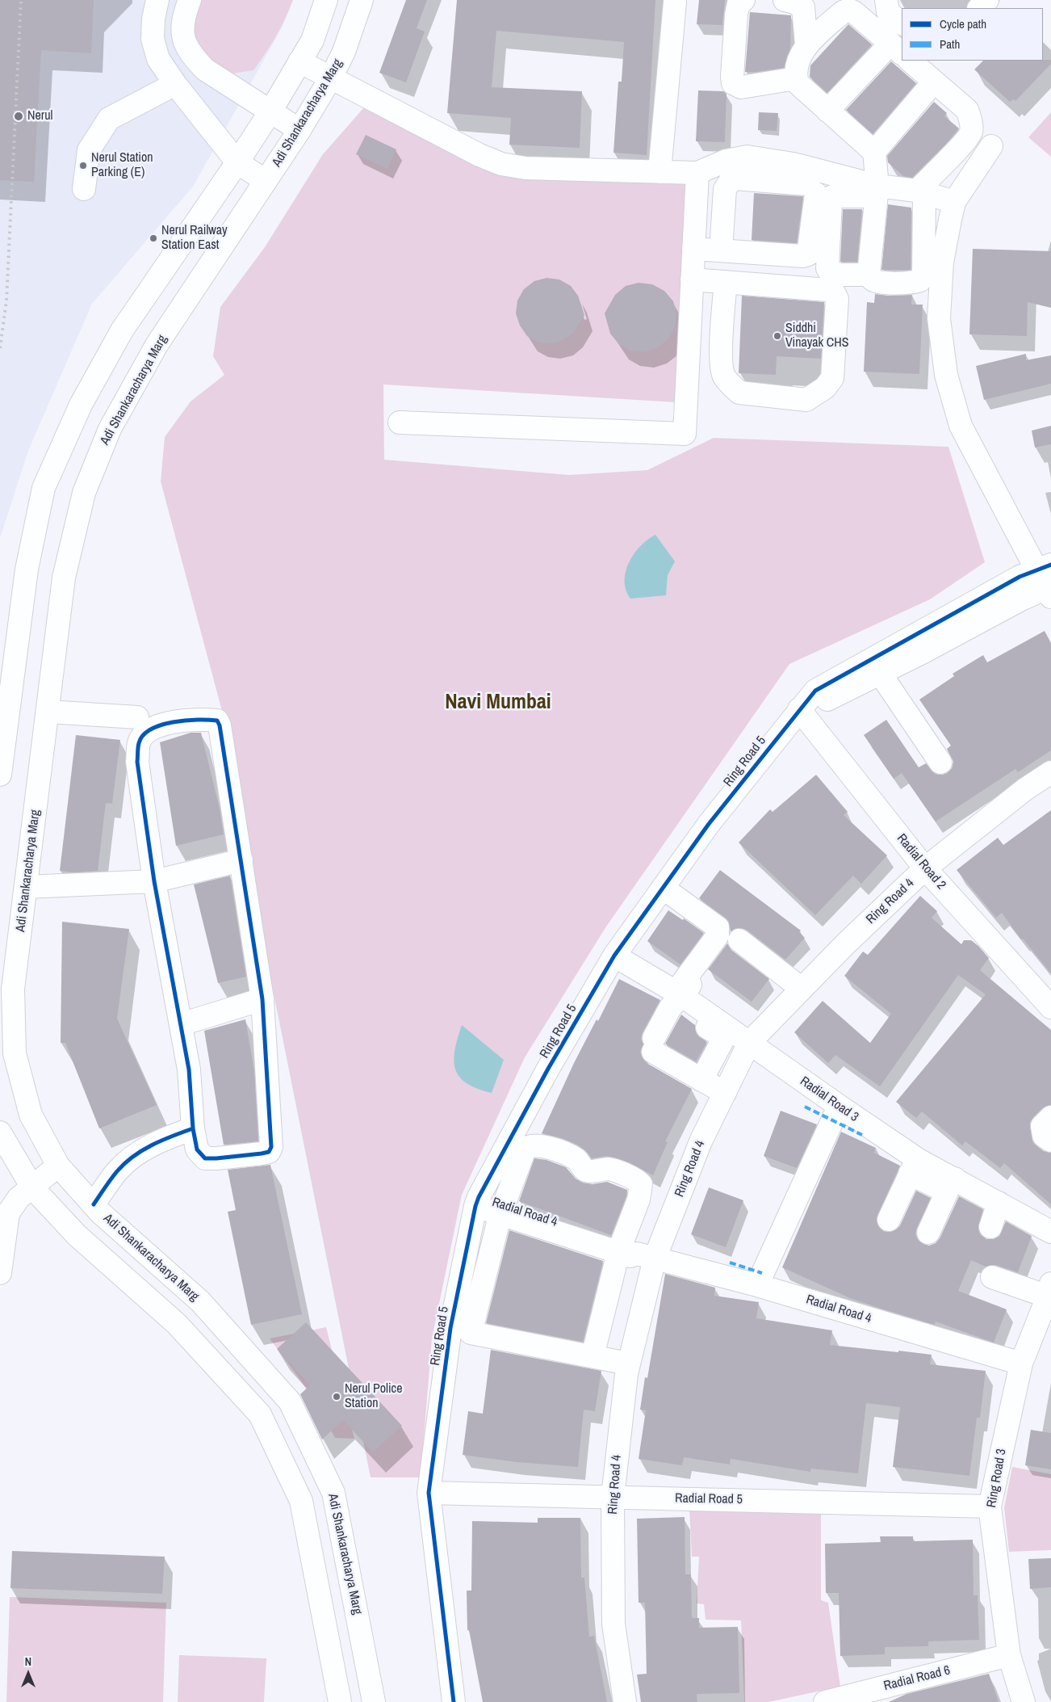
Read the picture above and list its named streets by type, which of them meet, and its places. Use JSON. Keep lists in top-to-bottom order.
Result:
{
  "streets": {
    "street": [
      "Adi Shankaracharya Marg",
      "Ring Road 5",
      "Radial Road 2",
      "Ring Road 4",
      "Radial Road 3",
      "Radial Road 4",
      "Ring Road 3",
      "Radial Road 5",
      "Radial Road 6"
    ]
  },
  "crossings": [
    ["Ring Road 5", "Radial Road 2"],
    ["Ring Road 5", "Radial Road 3"],
    ["Ring Road 5", "Radial Road 4"],
    ["Ring Road 5", "Radial Road 5"],
    ["Radial Road 2", "Ring Road 4"],
    ["Ring Road 4", "Radial Road 3"],
    ["Ring Road 4", "Radial Road 4"],
    ["Ring Road 4", "Radial Road 5"],
    ["Radial Road 4", "Ring Road 3"],
    ["Ring Road 3", "Radial Road 5"],
    ["Ring Road 3", "Radial Road 6"]
  ],
  "districts": ["Navi Mumbai"],
  "places": [
    "Nerul",
    "Nerul Station Parking (E)",
    "Nerul Railway Station East",
    "Siddhi Vinayak CHS",
    "Nerul Police Station"
  ],
  "legend": ["Cycle path", "Path"],
  "north": "top"
}
